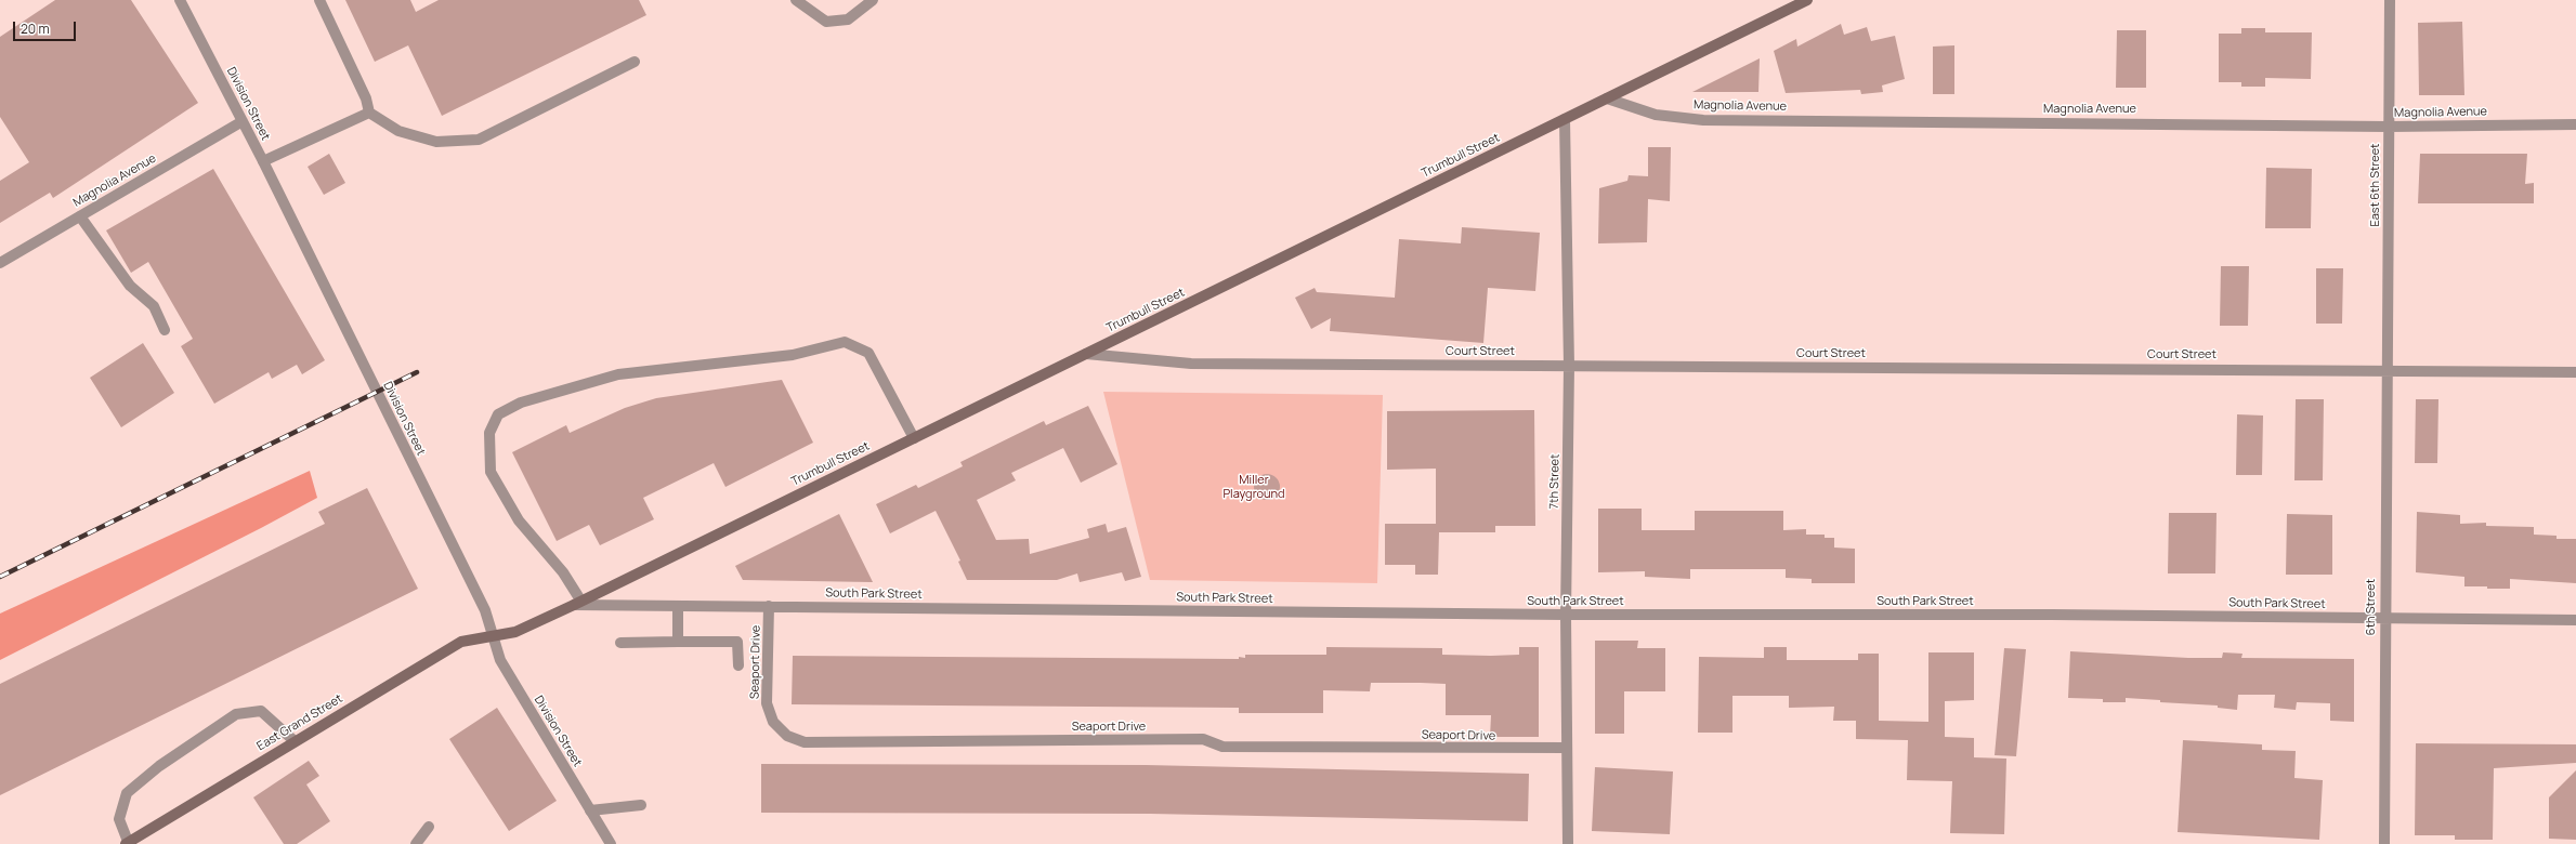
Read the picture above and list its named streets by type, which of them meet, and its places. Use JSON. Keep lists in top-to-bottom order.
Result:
{
  "streets": {
    "street": [
      "Division Street",
      "Magnolia Avenue",
      "Trumbull Street",
      "East 6th Street",
      "Court Street",
      "7th Street",
      "South Park Street",
      "6th Street",
      "Seaport Drive",
      "East Grand Street"
    ]
  },
  "crossings": [
    ["Division Street", "Magnolia Avenue"],
    ["Division Street", "Trumbull Street"],
    ["Division Street", "East Grand Street"],
    ["Magnolia Avenue", "Trumbull Street"],
    ["Magnolia Avenue", "East 6th Street"],
    ["Trumbull Street", "Court Street"],
    ["Trumbull Street", "7th Street"],
    ["Trumbull Street", "South Park Street"],
    ["Trumbull Street", "East Grand Street"],
    ["East 6th Street", "Court Street"],
    ["East 6th Street", "6th Street"],
    ["Court Street", "7th Street"],
    ["Court Street", "6th Street"],
    ["7th Street", "South Park Street"],
    ["7th Street", "Seaport Drive"],
    ["South Park Street", "6th Street"],
    ["South Park Street", "Seaport Drive"]
  ],
  "parks": ["Miller Playground"],
  "scale_bar": "20 m"
}
